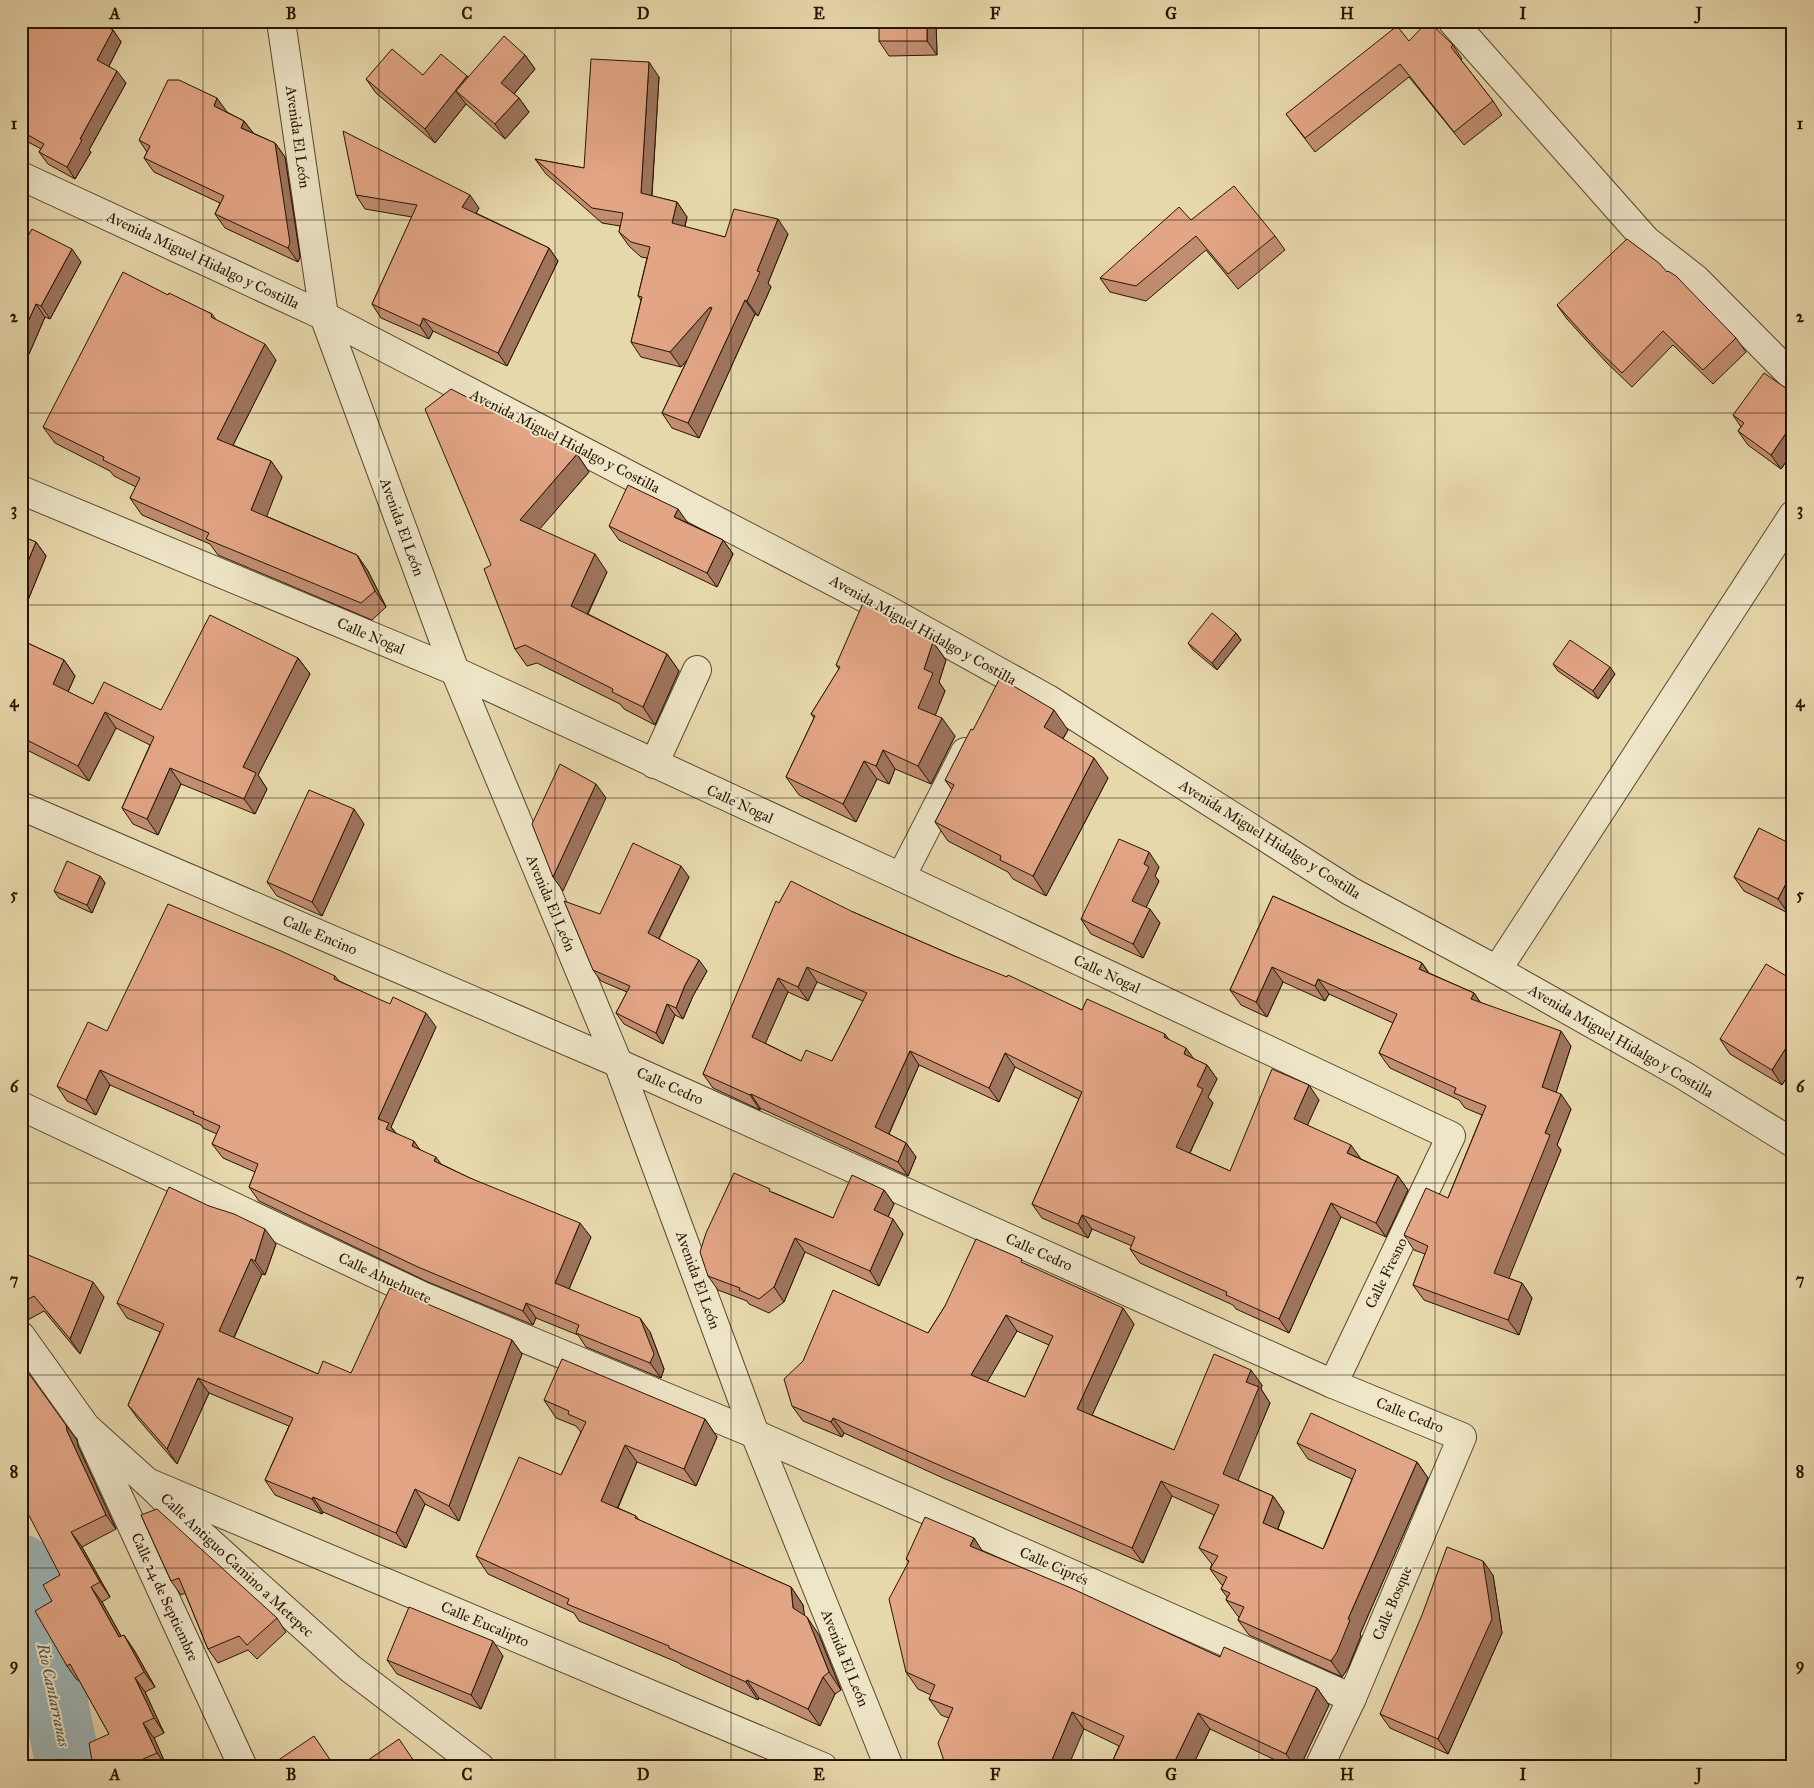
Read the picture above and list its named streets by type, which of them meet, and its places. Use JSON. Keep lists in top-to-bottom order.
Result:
{
  "streets": {
    "street": [
      "Avenida El León",
      "Avenida Miguel Hidalgo y Costilla",
      "Calle Nogal",
      "Calle Encino",
      "Calle Cedro",
      "Calle Fresno",
      "Calle Ahuehuete",
      "Calle Antiguo Camino a Metepec",
      "Calle Ciprés",
      "Calle 24 de Septiembre",
      "Calle Bosque",
      "Calle Eucalipto"
    ]
  },
  "crossings": [
    ["Avenida El León", "Avenida Miguel Hidalgo y Costilla"],
    ["Avenida El León", "Calle Nogal"],
    ["Avenida El León", "Calle Encino"],
    ["Avenida El León", "Calle Cedro"],
    ["Avenida El León", "Calle Ahuehuete"],
    ["Avenida El León", "Calle Ciprés"],
    ["Calle Nogal", "Calle Fresno"],
    ["Calle Encino", "Calle Cedro"],
    ["Calle Cedro", "Calle Fresno"],
    ["Calle Cedro", "Calle Bosque"],
    ["Calle Ahuehuete", "Calle Ciprés"],
    ["Calle Antiguo Camino a Metepec", "Calle 24 de Septiembre"],
    ["Calle Antiguo Camino a Metepec", "Calle Eucalipto"],
    ["Calle Ciprés", "Calle Bosque"]
  ],
  "water": ["Rio Cantarranas"],
  "grid": {
    "columns": [
      "A",
      "B",
      "C",
      "D",
      "E",
      "F",
      "G",
      "H",
      "I",
      "J"
    ],
    "rows": [
      "1",
      "2",
      "3",
      "4",
      "5",
      "6",
      "7",
      "8",
      "9"
    ]
  }
}
